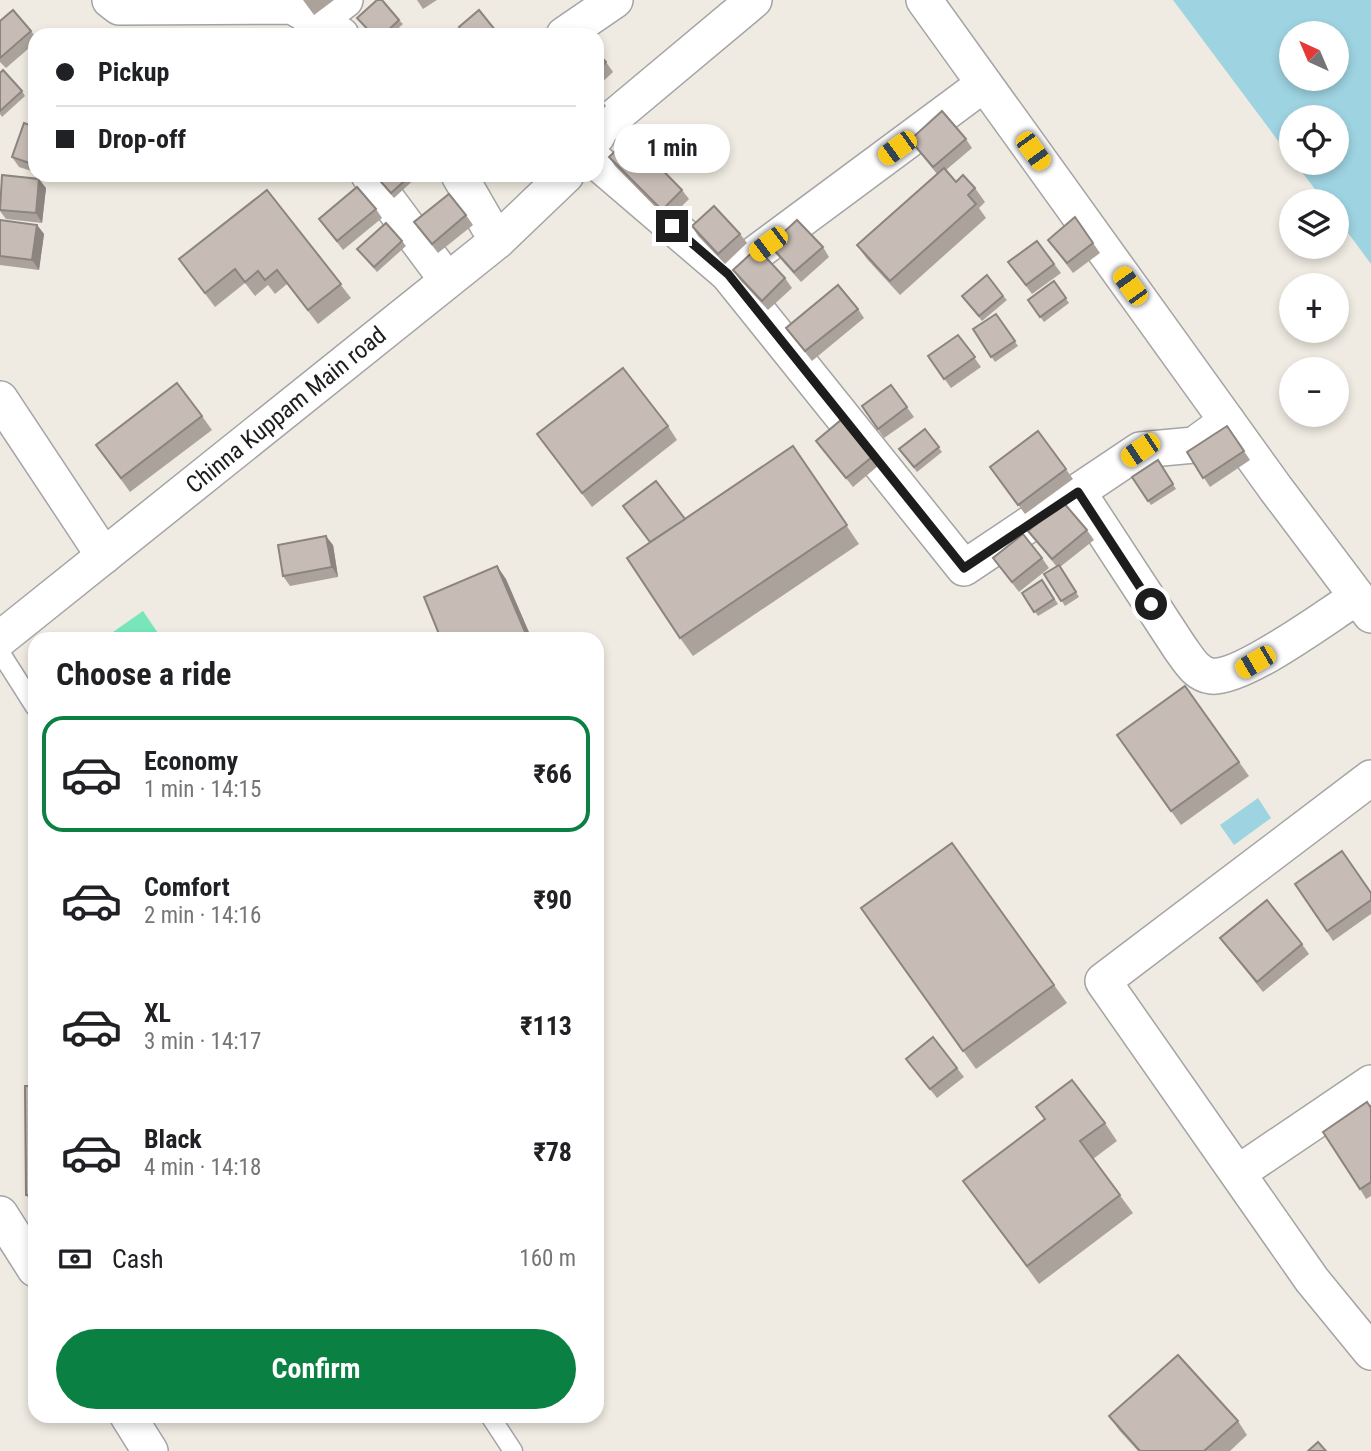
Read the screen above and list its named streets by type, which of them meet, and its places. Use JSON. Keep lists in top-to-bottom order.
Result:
{
  "streets": {
    "street": ["Chinna Kuppam Main road"]
  },
  "north": "top left",
  "page": {
    "map_buttons": ["+", "−"],
    "banner": ["Pickup", "Drop-off"],
    "bubble": "1 min",
    "heading": "Choose a ride",
    "list": [
      {
        "name": "Economy",
        "note": "1 min · 14:15",
        "value": "₹66"
      },
      {
        "name": "Comfort",
        "note": "2 min · 14:16",
        "value": "₹90"
      },
      {
        "name": "XL",
        "note": "3 min · 14:17",
        "value": "₹113"
      },
      {
        "name": "Black",
        "note": "4 min · 14:18",
        "value": "₹78"
      }
    ],
    "pay": ["Cash", "160 m"],
    "buttons": "Confirm"
  }
}
